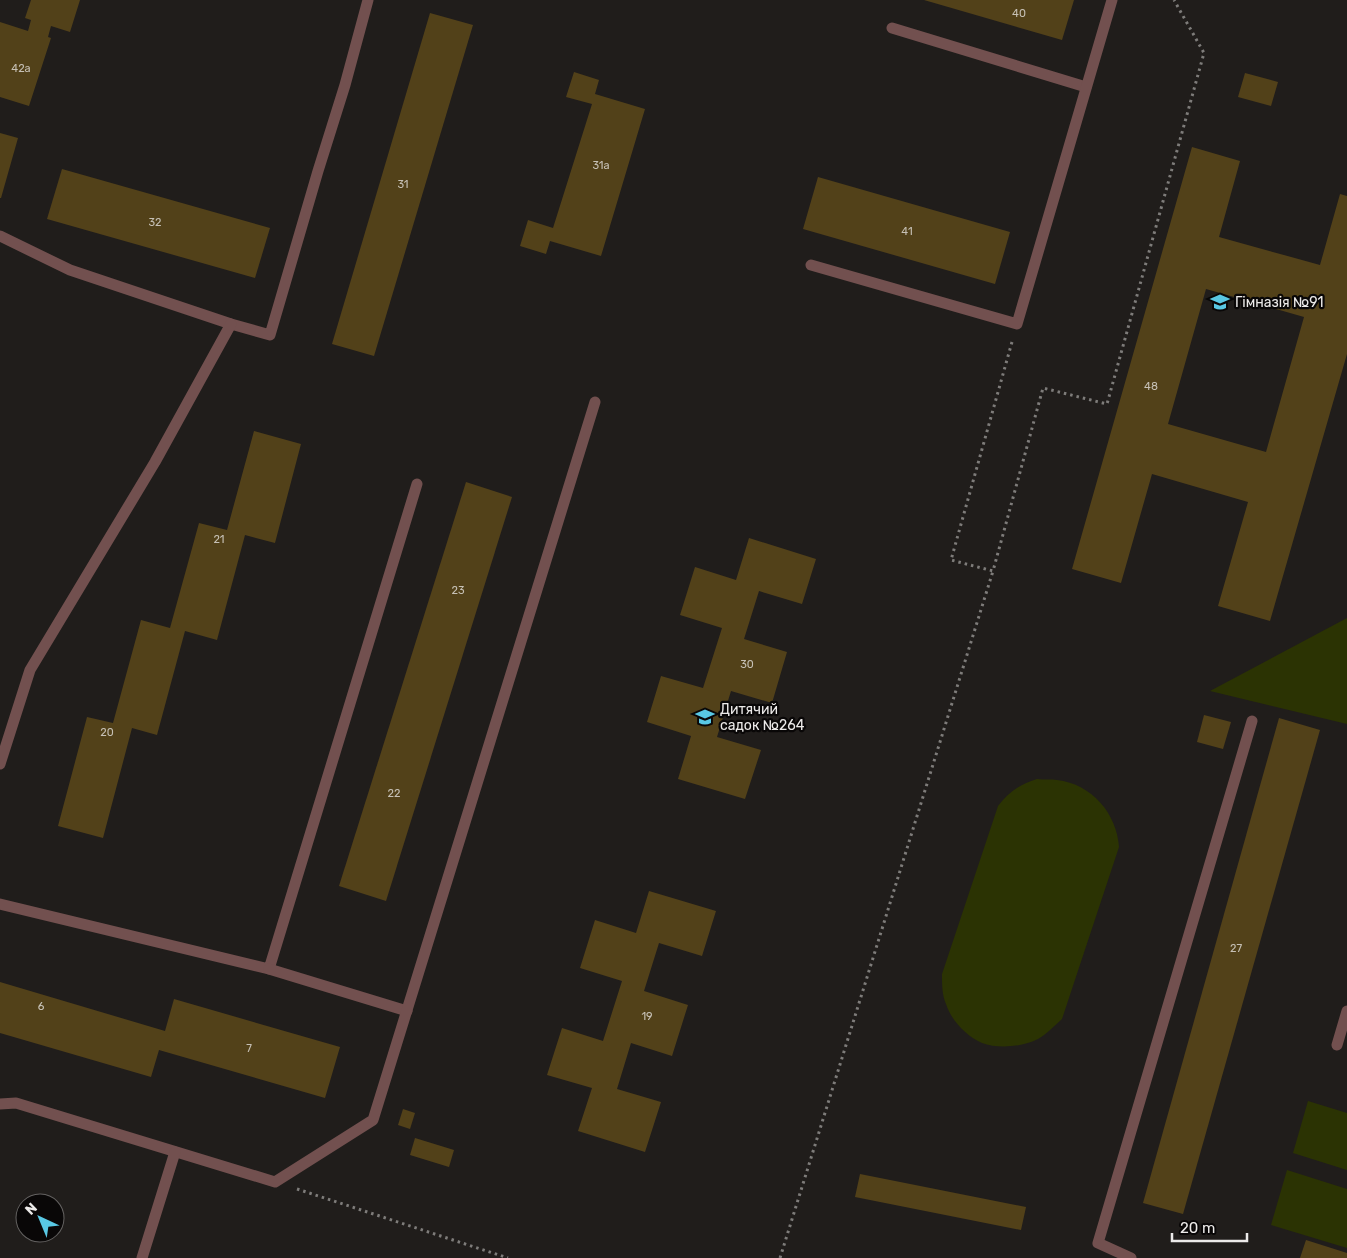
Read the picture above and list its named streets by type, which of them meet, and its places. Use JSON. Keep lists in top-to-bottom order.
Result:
{
  "places": {
    "school or university": ["Гімназія №91", "Дитячий садок №264"]
  },
  "house_numbers": [
    "40",
    "42а",
    "31а",
    "31",
    "32",
    "41",
    "48",
    "21",
    "23",
    "30",
    "20",
    "22",
    "27",
    "6",
    "19",
    "7"
  ],
  "scale_bar": "20 m",
  "north": "top left"
}
